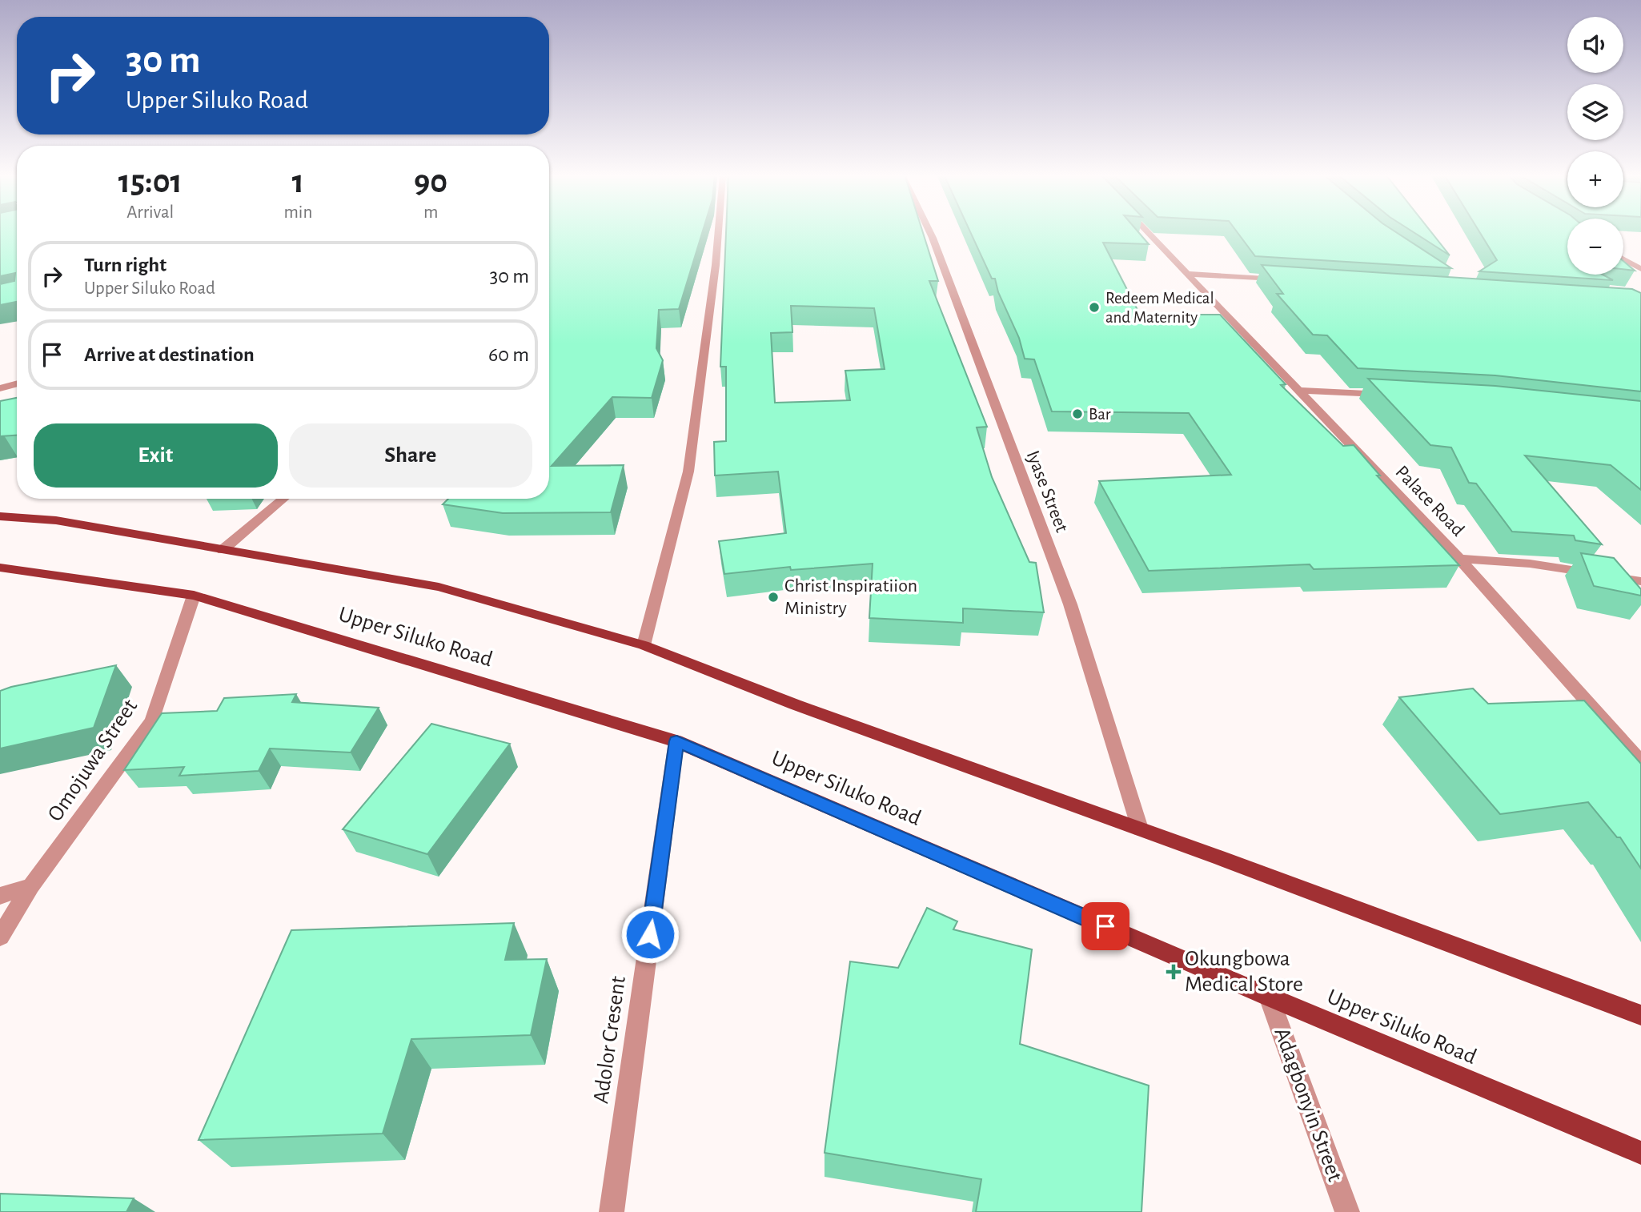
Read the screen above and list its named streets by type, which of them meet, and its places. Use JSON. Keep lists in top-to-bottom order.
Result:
{
  "streets": {
    "main road": ["Upper Siluko Road"],
    "street": [
      "Iyase Street",
      "Palace Road",
      "Omojuwa Street",
      "Adolor Cresent",
      "Adagbonyin Street"
    ]
  },
  "crossings": [
    ["Upper Siluko Road", "Omojuwa Street"],
    ["Upper Siluko Road", "Adolor Cresent"],
    ["Upper Siluko Road", "Adagbonyin Street"]
  ],
  "places": {
    "other": ["Redeem Medical and Maternity", "Bar", "Christ Inspiratiion Ministry"],
    "health": ["Okungbowa Medical Store"]
  },
  "page": {
    "map_buttons": ["+", "−"],
    "turn": ["30 m", "Upper Siluko Road"],
    "eta": [
      "15:01",
      "Arrival",
      "1",
      "min",
      "90",
      "m"
    ],
    "list": [
      {
        "name": "Turn right",
        "note": "Upper Siluko Road",
        "value": "30 m"
      },
      {
        "name": "Arrive at destination",
        "value": "60 m"
      }
    ],
    "buttons": ["Exit", "Share"]
  }
}
